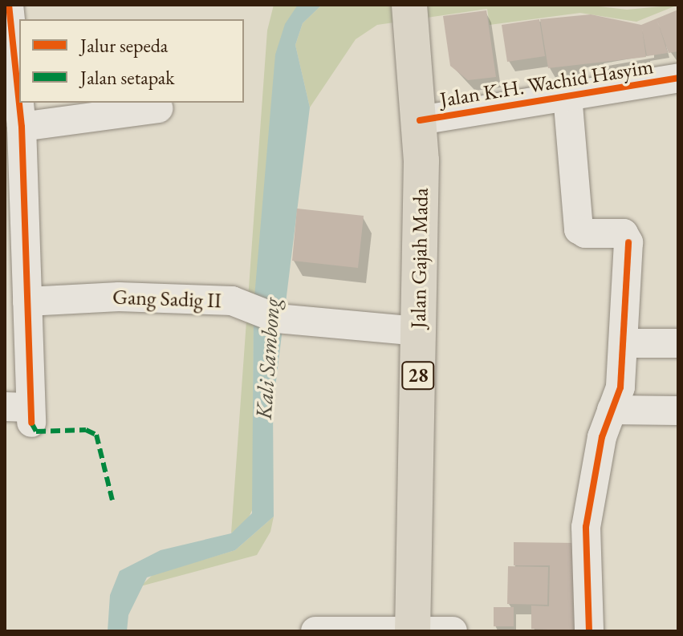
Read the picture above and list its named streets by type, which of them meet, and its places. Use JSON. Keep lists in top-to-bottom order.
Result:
{
  "streets": {
    "highway": ["Jalan Gajah Mada", "28"],
    "street": ["Jalan K.H. Wachid Hasyim", "Gang Sadig II"]
  },
  "crossings": [
    ["Jalan K.H. Wachid Hasyim", "Jalan Gajah Mada"],
    ["Jalan Gajah Mada", "Gang Sadig II"]
  ],
  "water": ["Kali Sambong"],
  "legend": ["Jalur sepeda", "Jalan setapak"]
}
